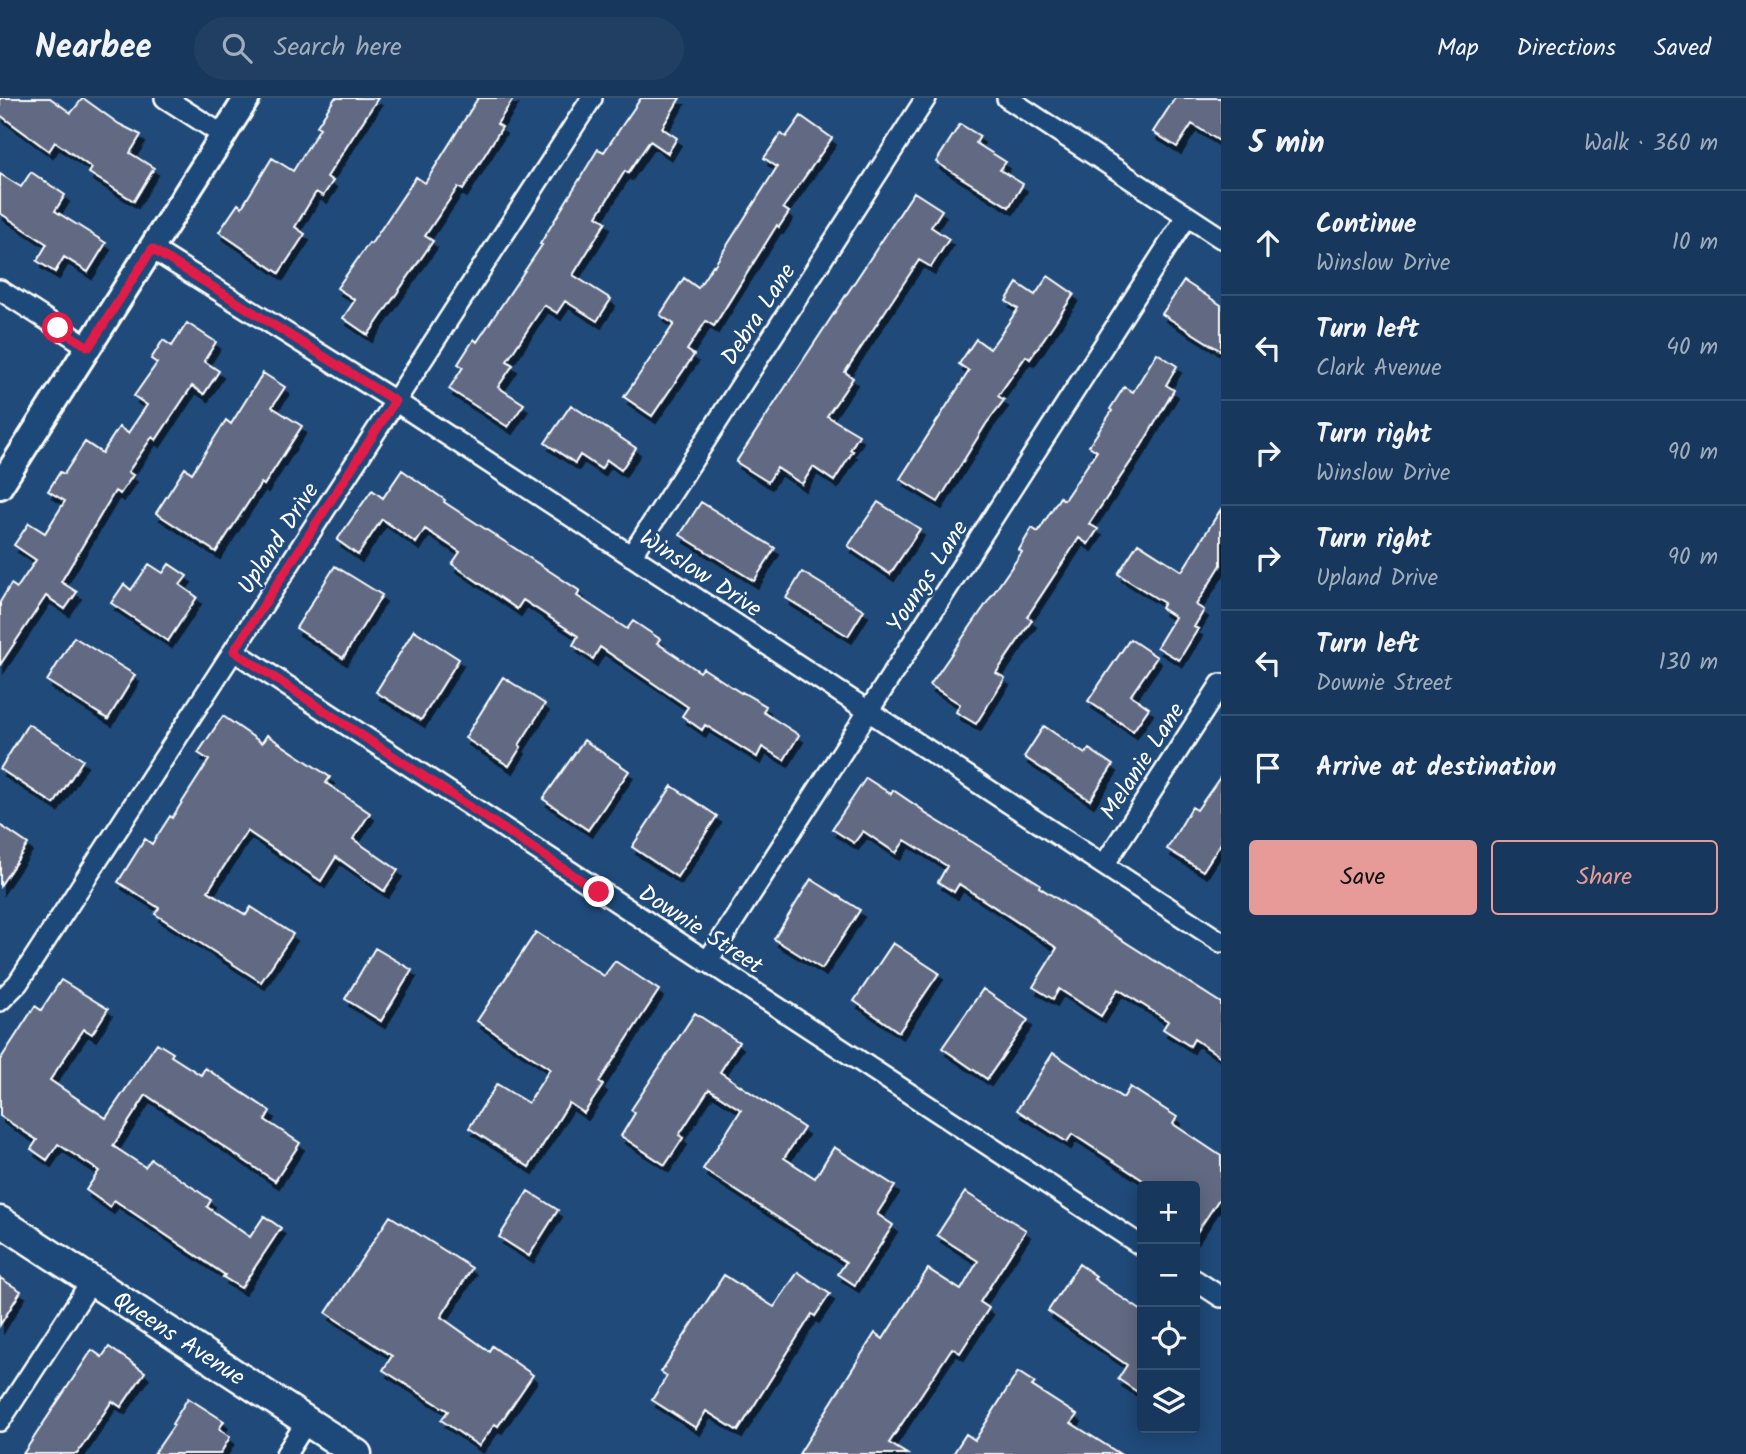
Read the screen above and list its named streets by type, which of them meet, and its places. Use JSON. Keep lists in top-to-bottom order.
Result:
{
  "streets": {
    "main road": ["Queens Avenue"],
    "street": [
      "Debra Lane",
      "Upland Drive",
      "Winslow Drive",
      "Youngs Lane",
      "Melanie Lane",
      "Downie Street"
    ]
  },
  "crossings": [
    ["Debra Lane", "Winslow Drive"],
    ["Upland Drive", "Winslow Drive"],
    ["Upland Drive", "Downie Street"],
    ["Winslow Drive", "Youngs Lane"],
    ["Winslow Drive", "Melanie Lane"],
    ["Youngs Lane", "Downie Street"]
  ],
  "page": {
    "header": "Nearbee",
    "search": "Search here",
    "nav": ["Map", "Directions", "Saved"],
    "heading": ["5 min", "Walk · 360 m"],
    "list": [
      ["Continue", "Winslow Drive", "10 m"],
      ["Turn left", "Clark Avenue", "40 m"],
      ["Turn right", "Winslow Drive", "90 m"],
      ["Turn right", "Upland Drive", "90 m"],
      ["Turn left", "Downie Street", "130 m"],
      "Arrive at destination"
    ],
    "buttons": ["Save", "Share"],
    "map_buttons": ["+", "−"]
  }
}
